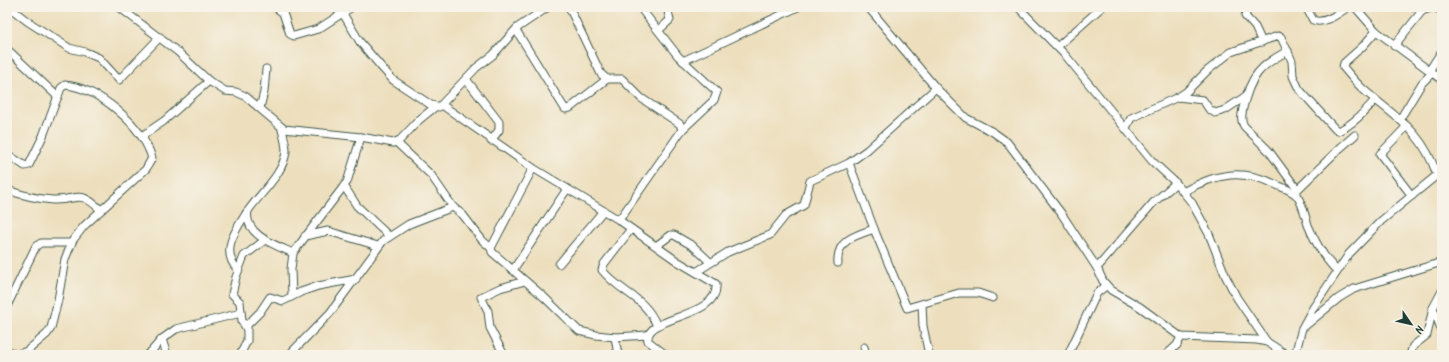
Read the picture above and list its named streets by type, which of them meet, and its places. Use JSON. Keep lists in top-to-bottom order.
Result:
{
  "north": "bottom right"
}
